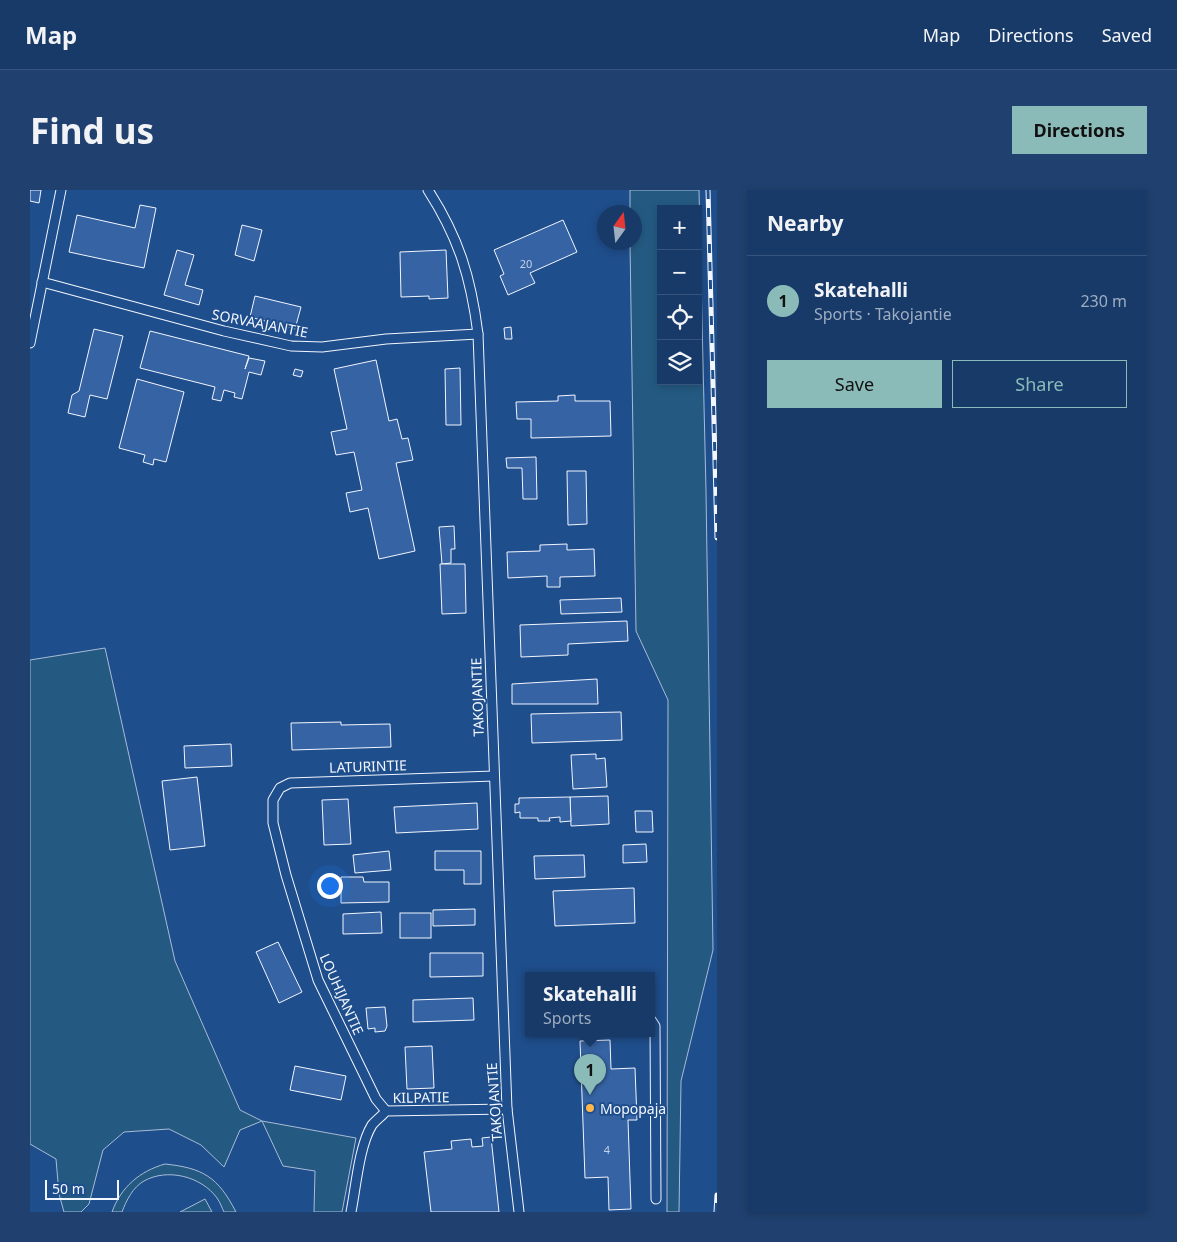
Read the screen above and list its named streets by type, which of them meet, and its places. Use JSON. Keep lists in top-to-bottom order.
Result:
{
  "streets": {
    "street": [
      "SORVAAJANTIE",
      "TAKOJANTIE",
      "LATURINTIE",
      "LOUHIJANTIE",
      "KILPATIE"
    ]
  },
  "crossings": [
    ["SORVAAJANTIE", "TAKOJANTIE"],
    ["TAKOJANTIE", "LATURINTIE"],
    ["TAKOJANTIE", "KILPATIE"],
    ["LATURINTIE", "LOUHIJANTIE"],
    ["LOUHIJANTIE", "KILPATIE"]
  ],
  "places": ["Mopopaja"],
  "house_numbers": ["20", "4"],
  "scale_bar": "50 m",
  "north": "top",
  "page": {
    "header": "Map",
    "nav": ["Map", "Directions", "Saved"],
    "buttons": [
      "Directions",
      ["Save", "Share"]
    ],
    "title": "Find us",
    "heading": "Nearby",
    "map_buttons": ["+", "−"],
    "list": [
      {
        "mark": "1",
        "name": "Skatehalli",
        "note": "Sports · Takojantie",
        "value": "230 m"
      }
    ],
    "popup": ["Skatehalli", "Sports"],
    "pins": "1",
    "scale": "50 m"
  }
}
